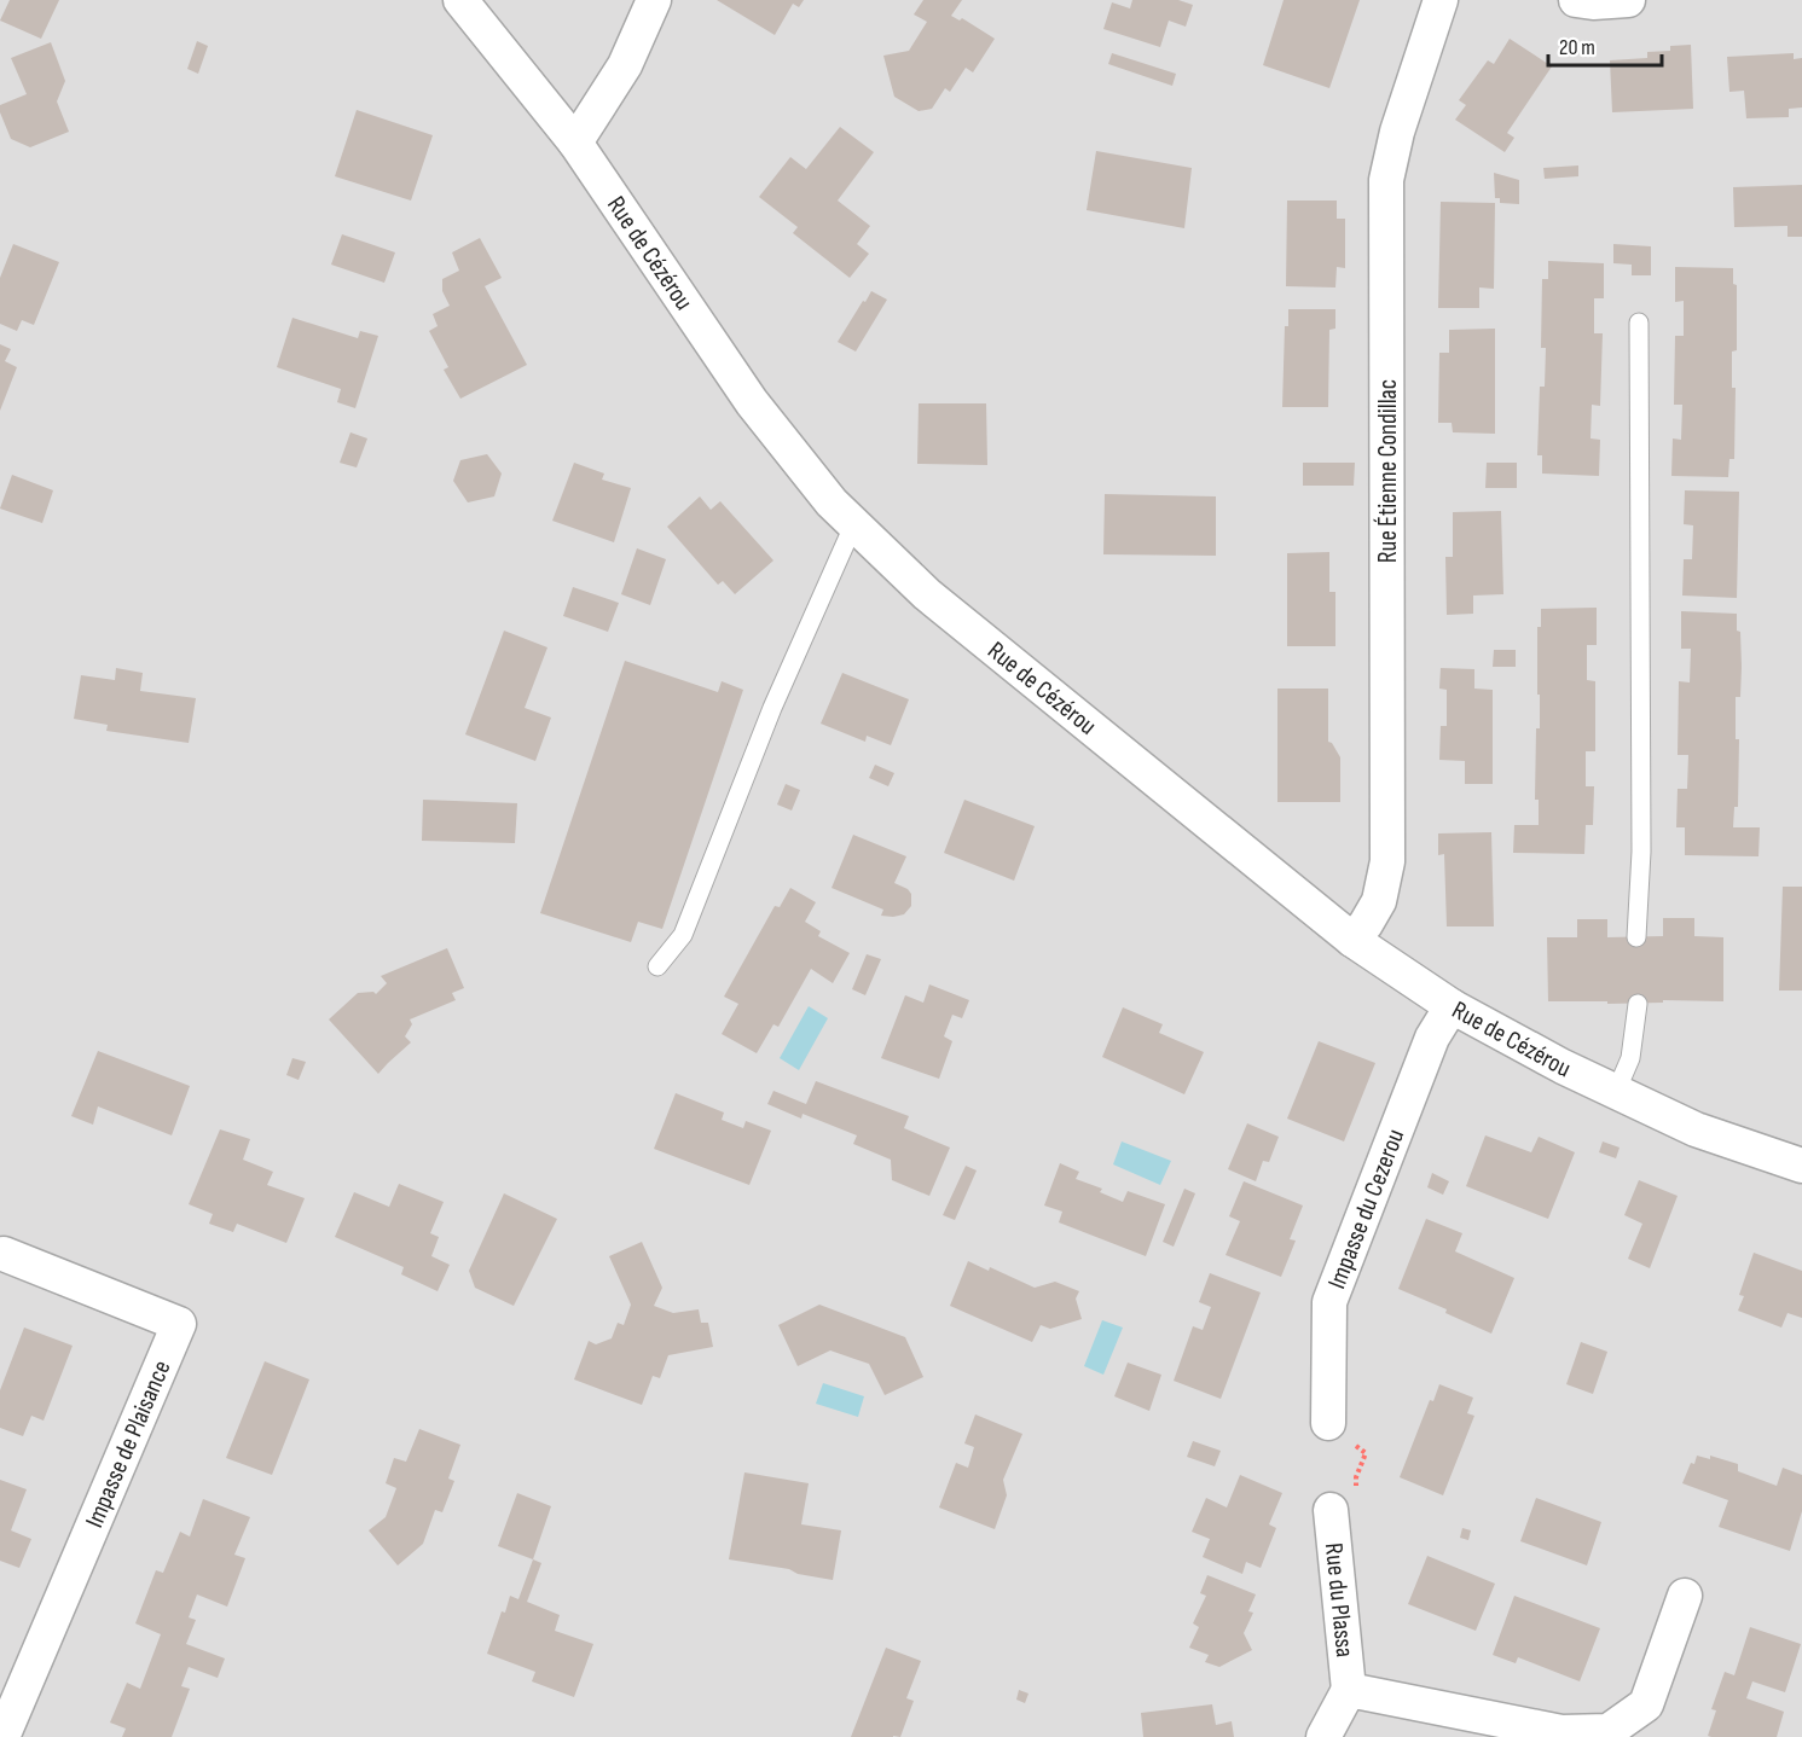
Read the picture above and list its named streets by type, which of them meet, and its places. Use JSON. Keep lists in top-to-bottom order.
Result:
{
  "streets": {
    "street": [
      "Rue de Cézérou",
      "Rue Étienne Condillac",
      "Impasse du Cezerou",
      "Impasse de Plaisance",
      "Rue du Plassa"
    ]
  },
  "crossings": [
    ["Rue de Cézérou", "Rue Étienne Condillac"],
    ["Rue de Cézérou", "Impasse du Cezerou"]
  ],
  "scale_bar": "20 m"
}
